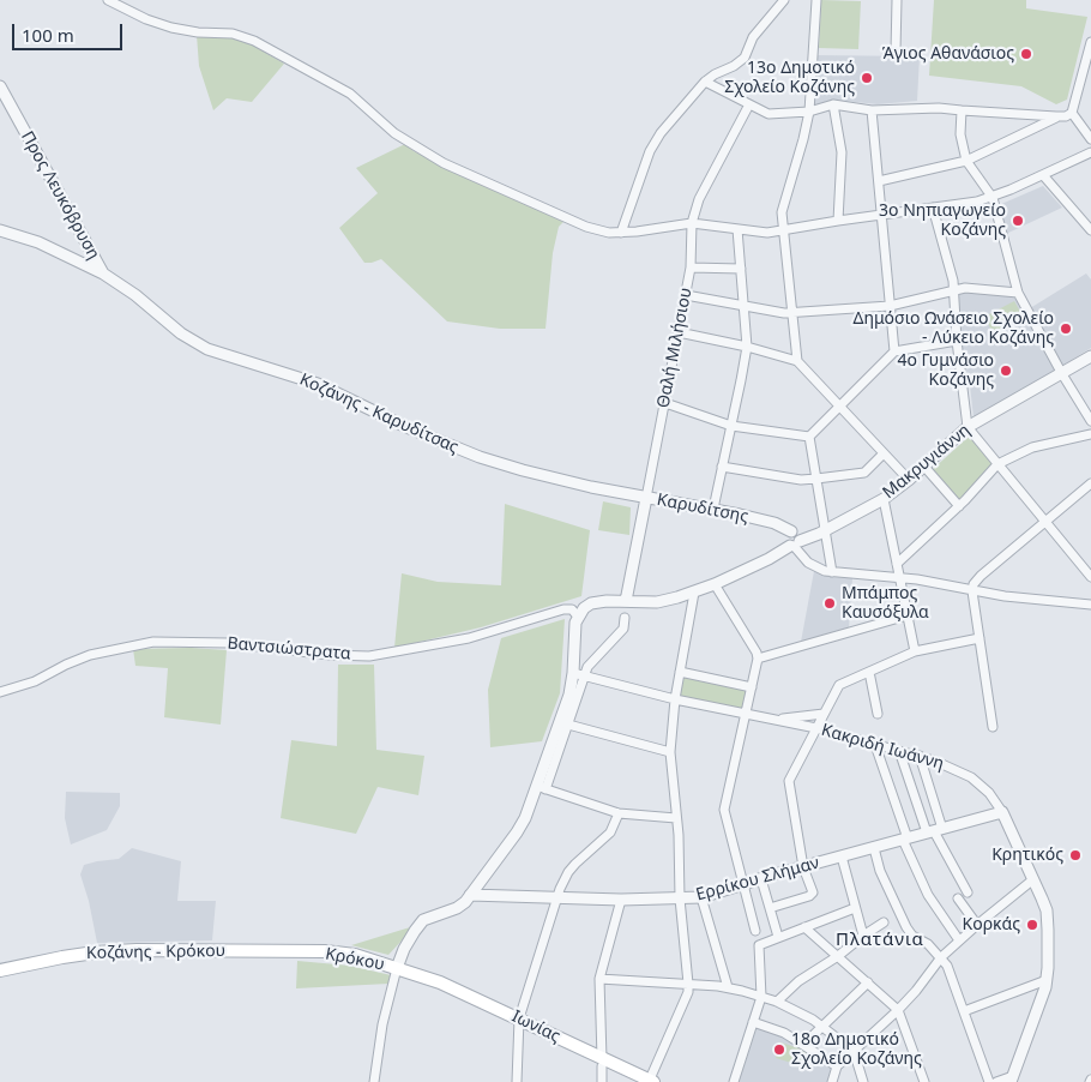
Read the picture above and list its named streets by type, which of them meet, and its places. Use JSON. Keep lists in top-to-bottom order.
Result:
{
  "streets": {
    "main road": ["Κοζάνης - Κρόκου", "Κρόκου", "Ιωνίας"],
    "street": [
      "Προς Λευκόβρυση",
      "Θαλή Μιλήσιου",
      "Κοζάνης - Καρυδίτσας",
      "Μακρυγιάννη",
      "Καρυδίτσης",
      "Βαντσιώστρατα",
      "Κακριδή Ιωάννη",
      "Ερρίκου Σλήμαν"
    ]
  },
  "crossings": [
    ["Προς Λευκόβρυση", "Κοζάνης - Καρυδίτσας"],
    ["Θαλή Μιλήσιου", "Κοζάνης - Καρυδίτσας"],
    ["Θαλή Μιλήσιου", "Μακρυγιάννη"],
    ["Θαλή Μιλήσιου", "Καρυδίτσης"],
    ["Κοζάνης - Καρυδίτσας", "Καρυδίτσης"],
    ["Μακρυγιάννη", "Καρυδίτσης"],
    ["Μακρυγιάννη", "Βαντσιώστρατα"],
    ["Κακριδή Ιωάννη", "Ερρίκου Σλήμαν"],
    ["Κοζάνης - Κρόκου", "Κρόκου"],
    ["Κρόκου", "Ιωνίας"]
  ],
  "districts": ["Πλατάνια"],
  "places": [
    "Άγιος Αθανάσιος",
    "13ο Δημοτικό Σχολείο Κοζάνης",
    "3ο Νηπιαγωγείο Κοζάνης",
    "Δημόσιο Ωνάσειο Σχολείο - Λύκειο Κοζάνης",
    "4ο Γυμνάσιο Κοζάνης",
    "Μπάμπος Καυσόξυλα",
    "Κρητικός",
    "Κορκάς",
    "18ο Δημοτικό Σχολείο Κοζάνης"
  ],
  "scale_bar": "100 m"
}
